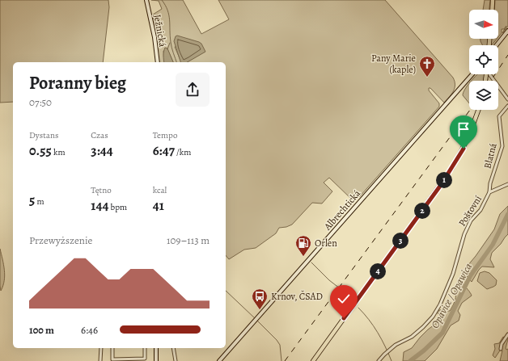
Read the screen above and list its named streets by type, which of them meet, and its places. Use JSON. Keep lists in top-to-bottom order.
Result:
{
  "streets": {
    "main road": ["Ježnická", "Albrechtická"],
    "street": ["Blatná", "Poštovní"]
  },
  "crossings": [
    ["Blatná", "Poštovní"]
  ],
  "water": ["Opavice / Opawica"],
  "places": {
    "church": ["Pany Marie (kaple)"],
    "fuel station": ["Orlen"],
    "bus stop": ["Krnov, ČSAD"]
  },
  "north": "right",
  "page": {
    "heading": ["Poranny bieg", "07:50"],
    "stats": [
      ["Dystans", "0.55 km"],
      ["Czas", "3:44"],
      ["Tempo", "6:47 /km"],
      ["5 m"],
      ["Tętno", "144 bpm"],
      ["kcal", "41"]
    ],
    "pins": [
      "1",
      "2",
      "3",
      "4"
    ],
    "chart": ["Przewyższenie", "109–113 m"],
    "list": [
      {
        "name": "100 m",
        "note": "6:46"
      }
    ]
  }
}
